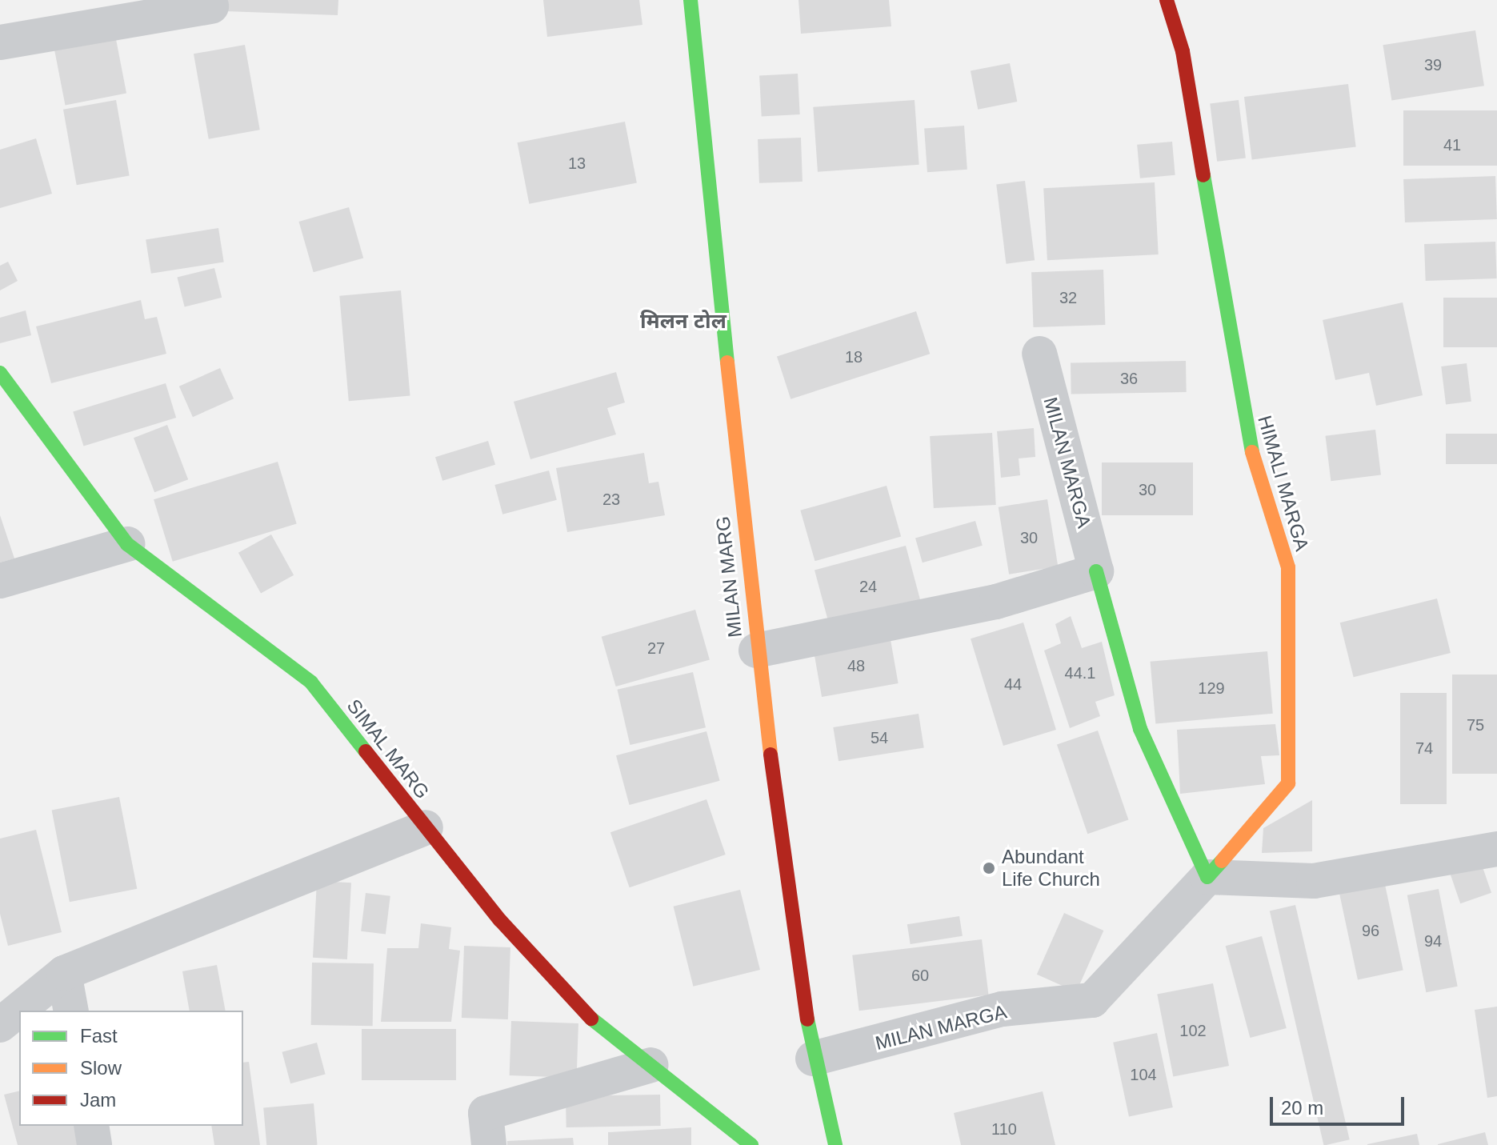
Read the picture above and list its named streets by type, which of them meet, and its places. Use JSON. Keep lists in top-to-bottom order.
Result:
{
  "streets": {
    "street": [
      "MILAN MARGA",
      "HIMALI MARGA",
      "MILAN MARG",
      "SIMAL MARG"
    ]
  },
  "crossings": [
    ["MILAN MARGA", "HIMALI MARGA"],
    ["MILAN MARGA", "MILAN MARG"]
  ],
  "districts": ["मिलन टोल"],
  "places": ["Abundant Life Church"],
  "house_numbers": [
    "39",
    "41",
    "13",
    "32",
    "18",
    "36",
    "30",
    "23",
    "30",
    "24",
    "27",
    "48",
    "44.1",
    "44",
    "129",
    "75",
    "54",
    "74",
    "96",
    "94",
    "60",
    "102",
    "104",
    "110"
  ],
  "legend": ["Fast", "Slow", "Jam"],
  "scale_bar": "20 m"
}
